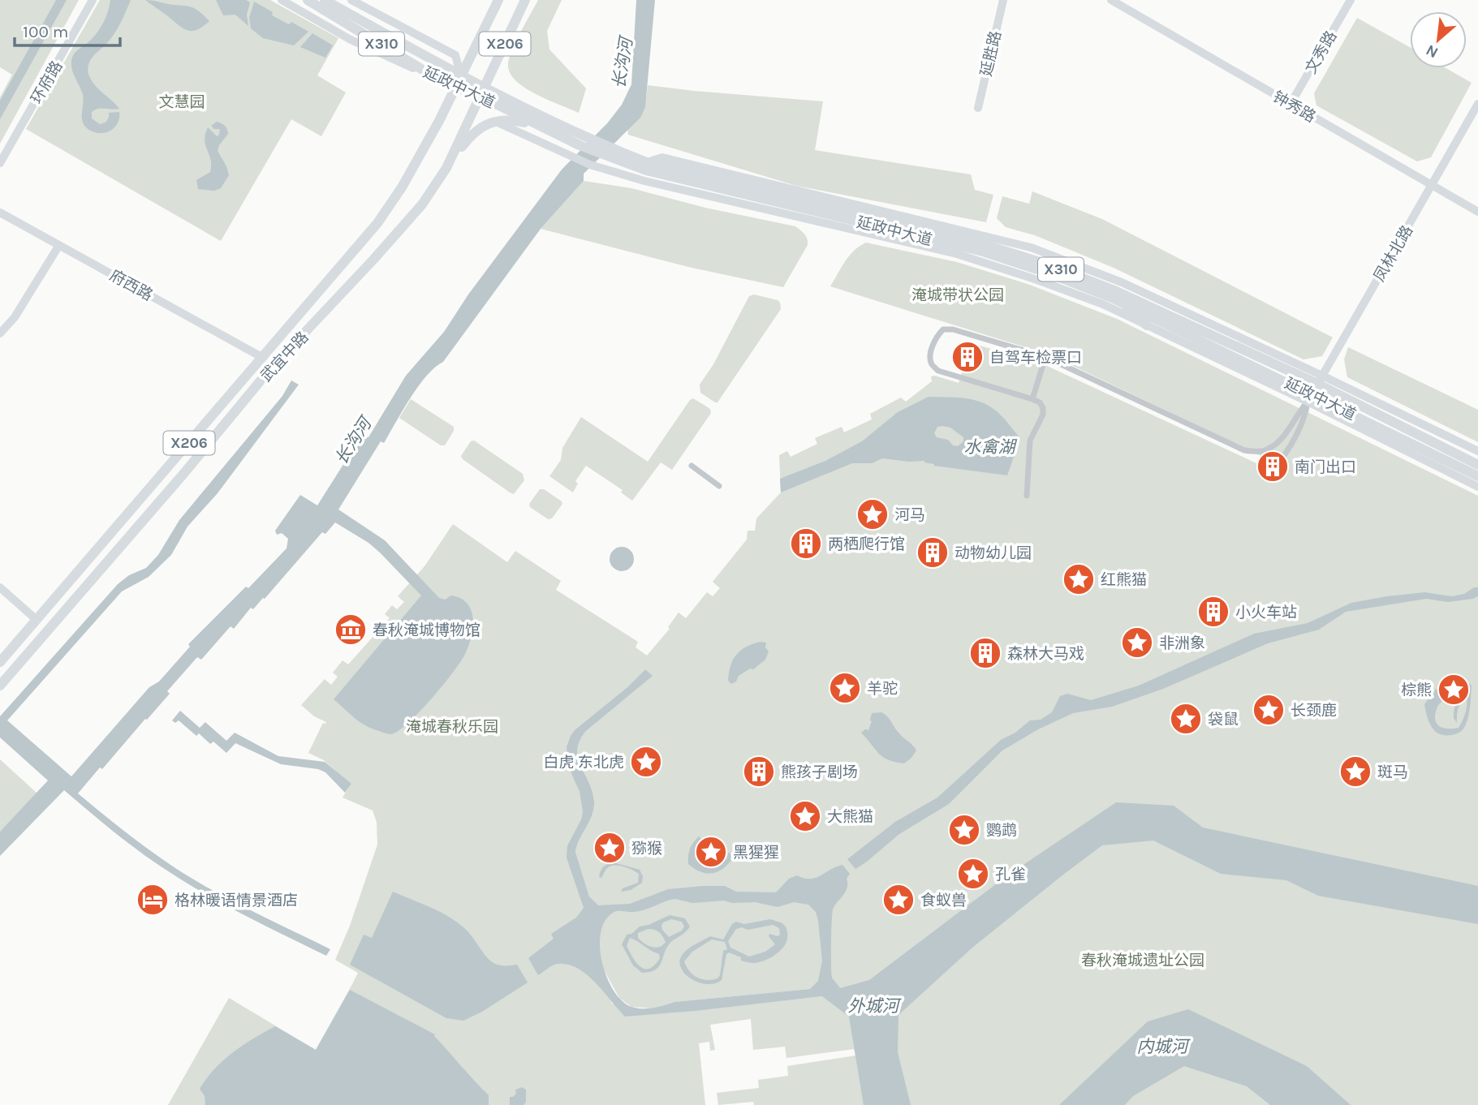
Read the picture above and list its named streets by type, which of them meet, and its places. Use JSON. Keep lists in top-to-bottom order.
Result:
{
  "streets": {
    "main road": [
      "X310",
      "X206",
      "延政中大道",
      "武宜中路"
    ],
    "street": [
      "文秀路",
      "延胜路",
      "环府路",
      "钟秀路",
      "凤林北路",
      "府西路"
    ]
  },
  "crossings": [
    ["文秀路", "钟秀路"],
    ["延政中大道", "凤林北路"],
    ["延政中大道", "武宜中路"],
    ["钟秀路", "凤林北路"],
    ["府西路", "武宜中路"]
  ],
  "water": [
    "长沟河",
    "水禽湖",
    "外城河",
    "内城河"
  ],
  "parks": [
    "文慧园",
    "淹城带状公园",
    "淹城春秋乐园",
    "春秋淹城遗址公园"
  ],
  "places": {
    "building": [
      "自驾车检票口",
      "南门出口",
      "两栖爬行馆",
      "动物幼儿园",
      "小火车站",
      "森林大马戏",
      "熊孩子剧场"
    ],
    "place": [
      "河马",
      "红熊猫",
      "非洲象",
      "羊驼",
      "棕熊",
      "长颈鹿",
      "袋鼠",
      "白虎 东北虎",
      "斑马",
      "大熊猫",
      "鹦鹉",
      "猕猴",
      "黑猩猩",
      "孔雀",
      "食蚁兽"
    ],
    "museum": ["春秋淹城博物馆"],
    "hotel": ["格林暖语情景酒店"]
  },
  "scale_bar": "100 m",
  "north": "bottom left"
}
